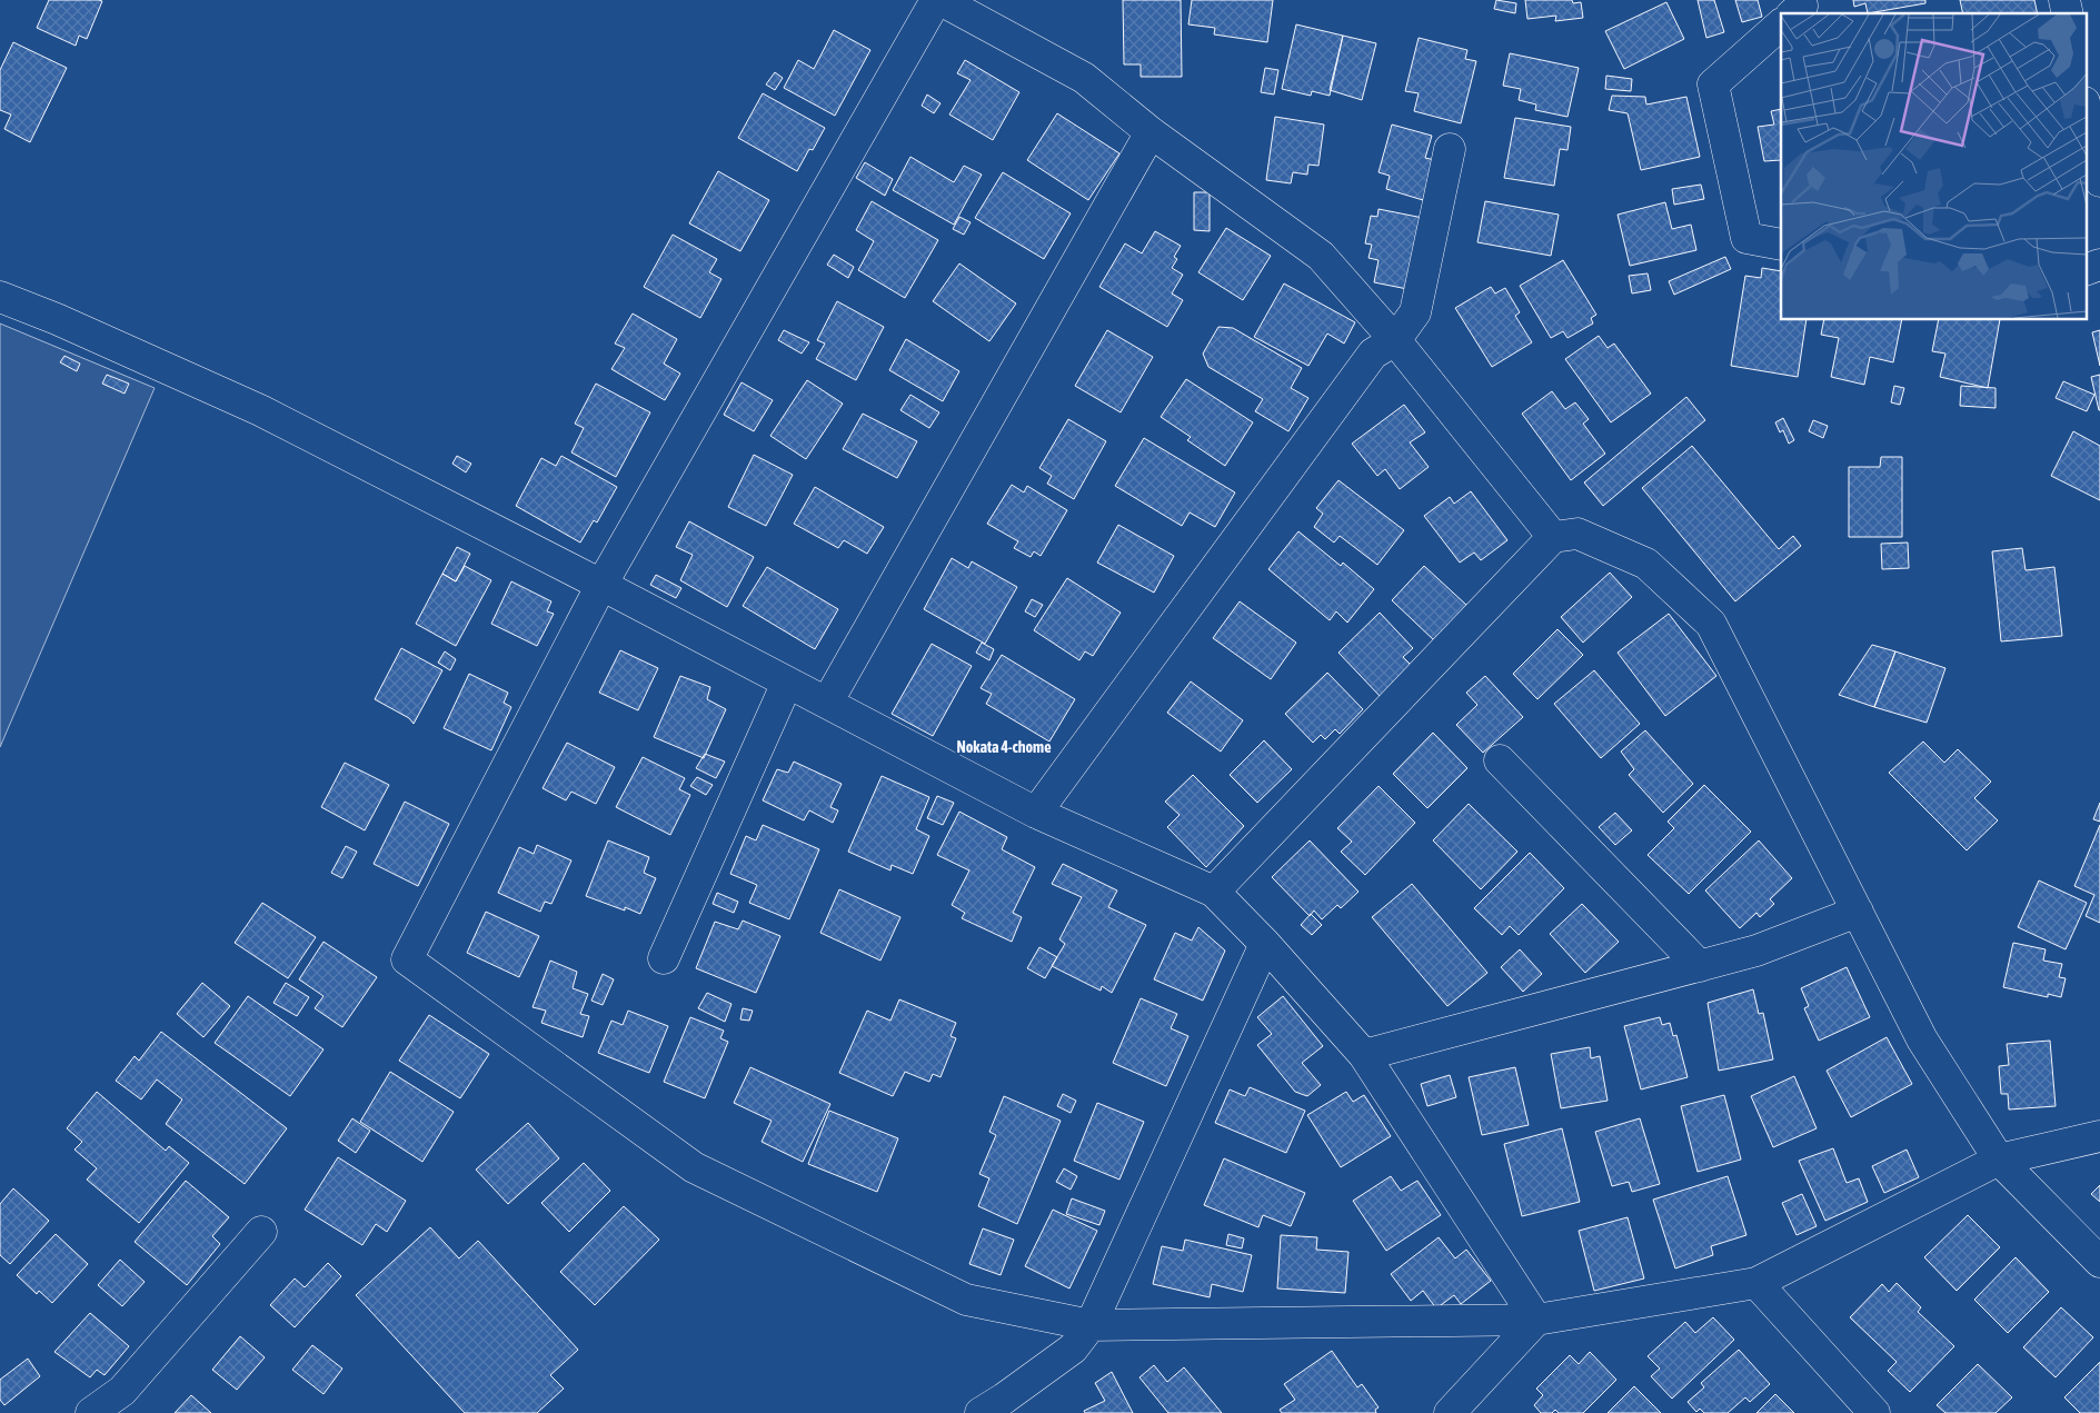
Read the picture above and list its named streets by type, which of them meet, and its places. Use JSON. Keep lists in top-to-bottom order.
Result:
{
  "districts": ["Nokata 4-chome"]
}
